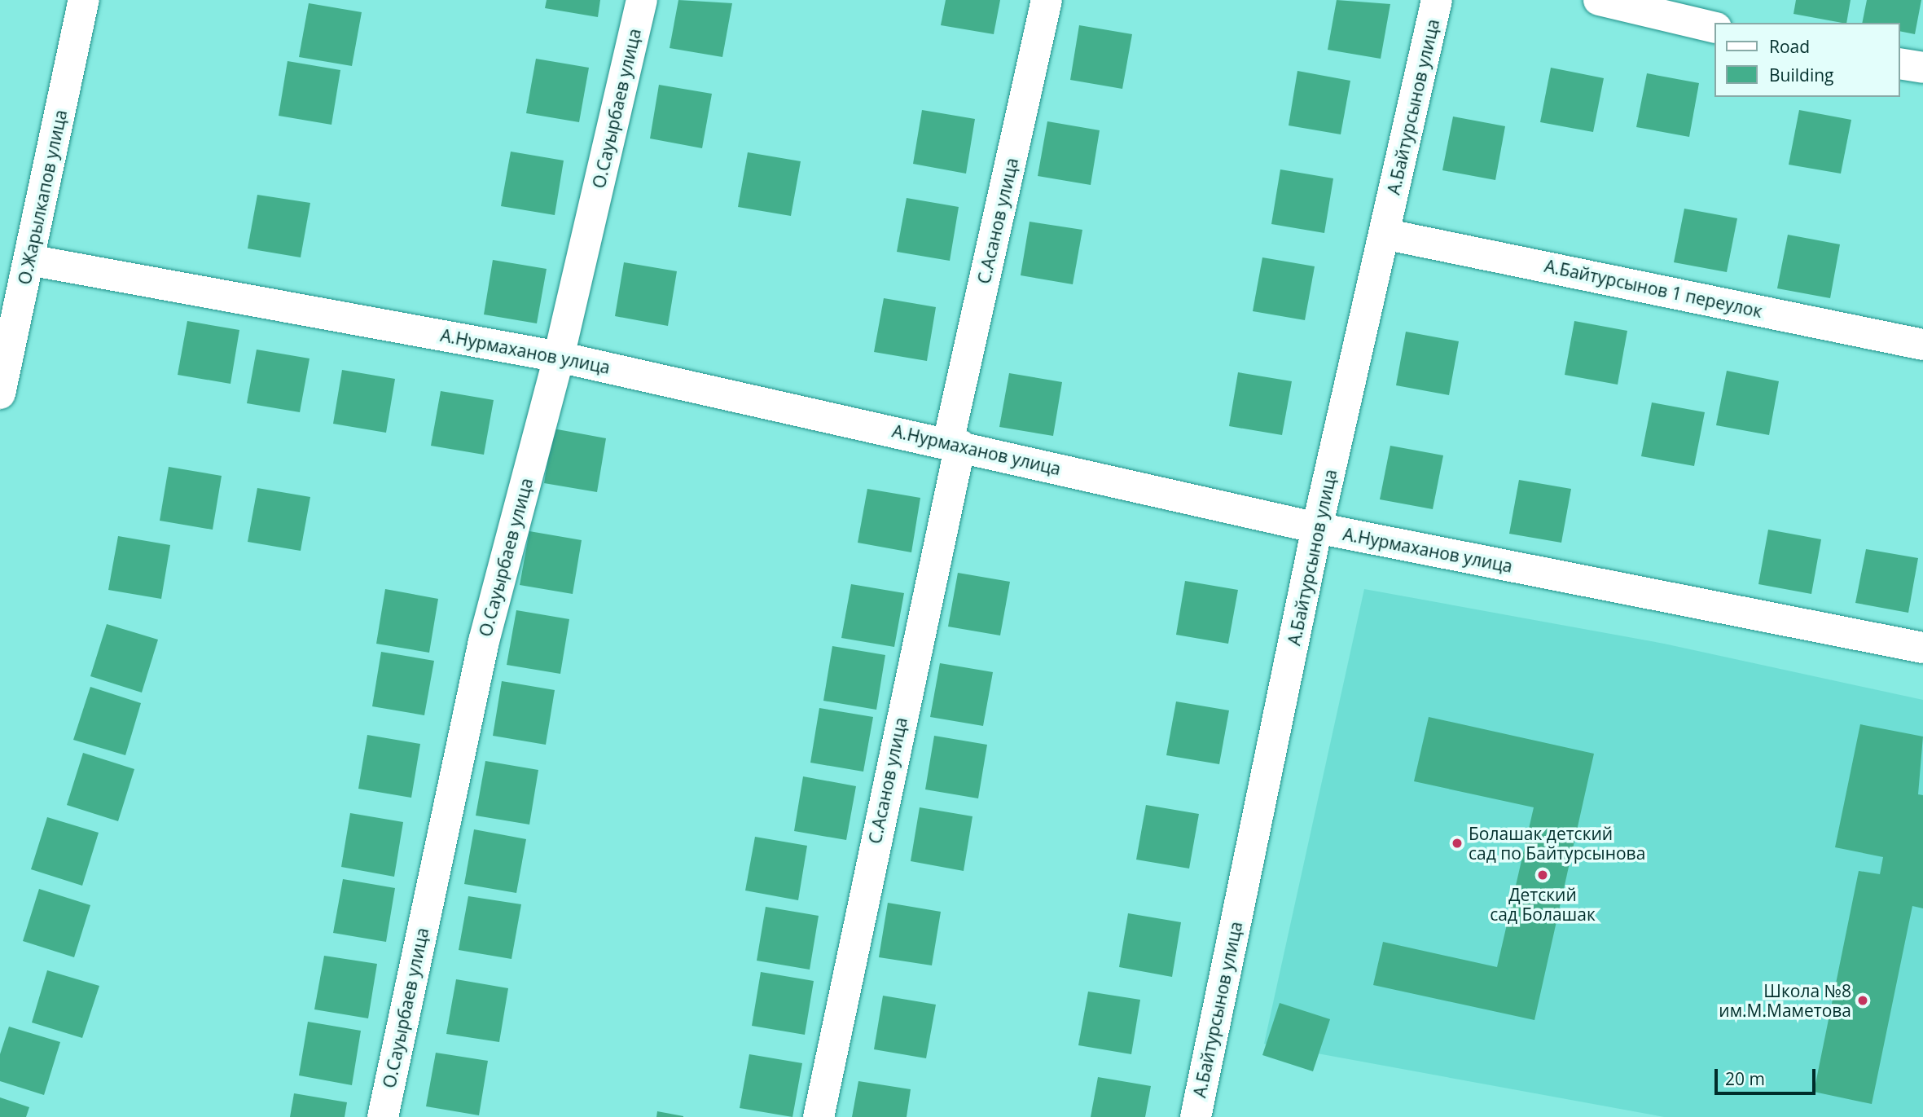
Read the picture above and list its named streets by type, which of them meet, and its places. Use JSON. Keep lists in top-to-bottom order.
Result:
{
  "streets": {
    "street": [
      "А.Байтурсынов улица",
      "О.Сауырбаев улица",
      "О.Жарылкапов улица",
      "С.Асанов улица",
      "А.Байтурсынов 1 переулок",
      "А.Нурмаханов улица"
    ]
  },
  "crossings": [
    ["А.Байтурсынов улица", "А.Байтурсынов 1 переулок"],
    ["А.Байтурсынов улица", "А.Нурмаханов улица"],
    ["О.Сауырбаев улица", "А.Нурмаханов улица"],
    ["О.Жарылкапов улица", "А.Нурмаханов улица"],
    ["С.Асанов улица", "А.Нурмаханов улица"]
  ],
  "places": ["Болашак детский сад по Байтурсынова", "Детский сад Болашак", "Школа №8 им.М.Маметова"],
  "legend": ["Road", "Building"],
  "scale_bar": "20 m"
}
